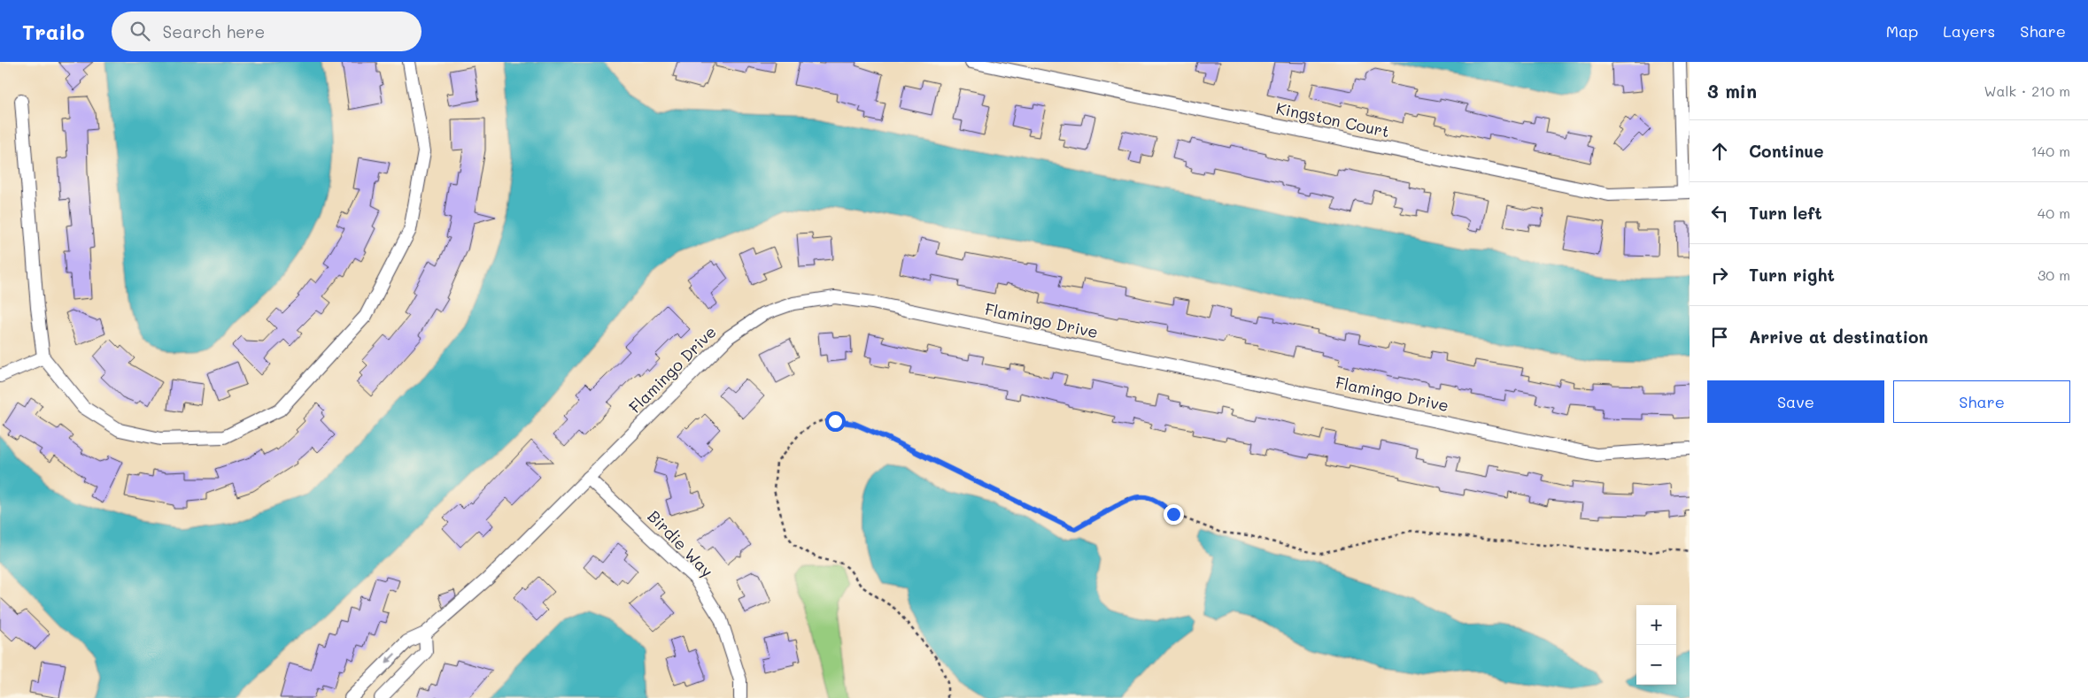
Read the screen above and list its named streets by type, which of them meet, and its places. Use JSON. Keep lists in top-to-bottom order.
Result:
{
  "streets": {
    "street": ["Kingston Court", "Flamingo Drive", "Birdie Way"]
  },
  "crossings": [
    ["Flamingo Drive", "Birdie Way"]
  ],
  "page": {
    "header": "Trailo",
    "search": "Search here",
    "nav": ["Map", "Layers", "Share"],
    "heading": ["3 min", "Walk · 210 m"],
    "list": [
      ["Continue", "140 m"],
      ["Turn left", "40 m"],
      ["Turn right", "30 m"],
      "Arrive at destination"
    ],
    "buttons": ["Save", "Share"],
    "map_buttons": ["+", "−"]
  }
}
